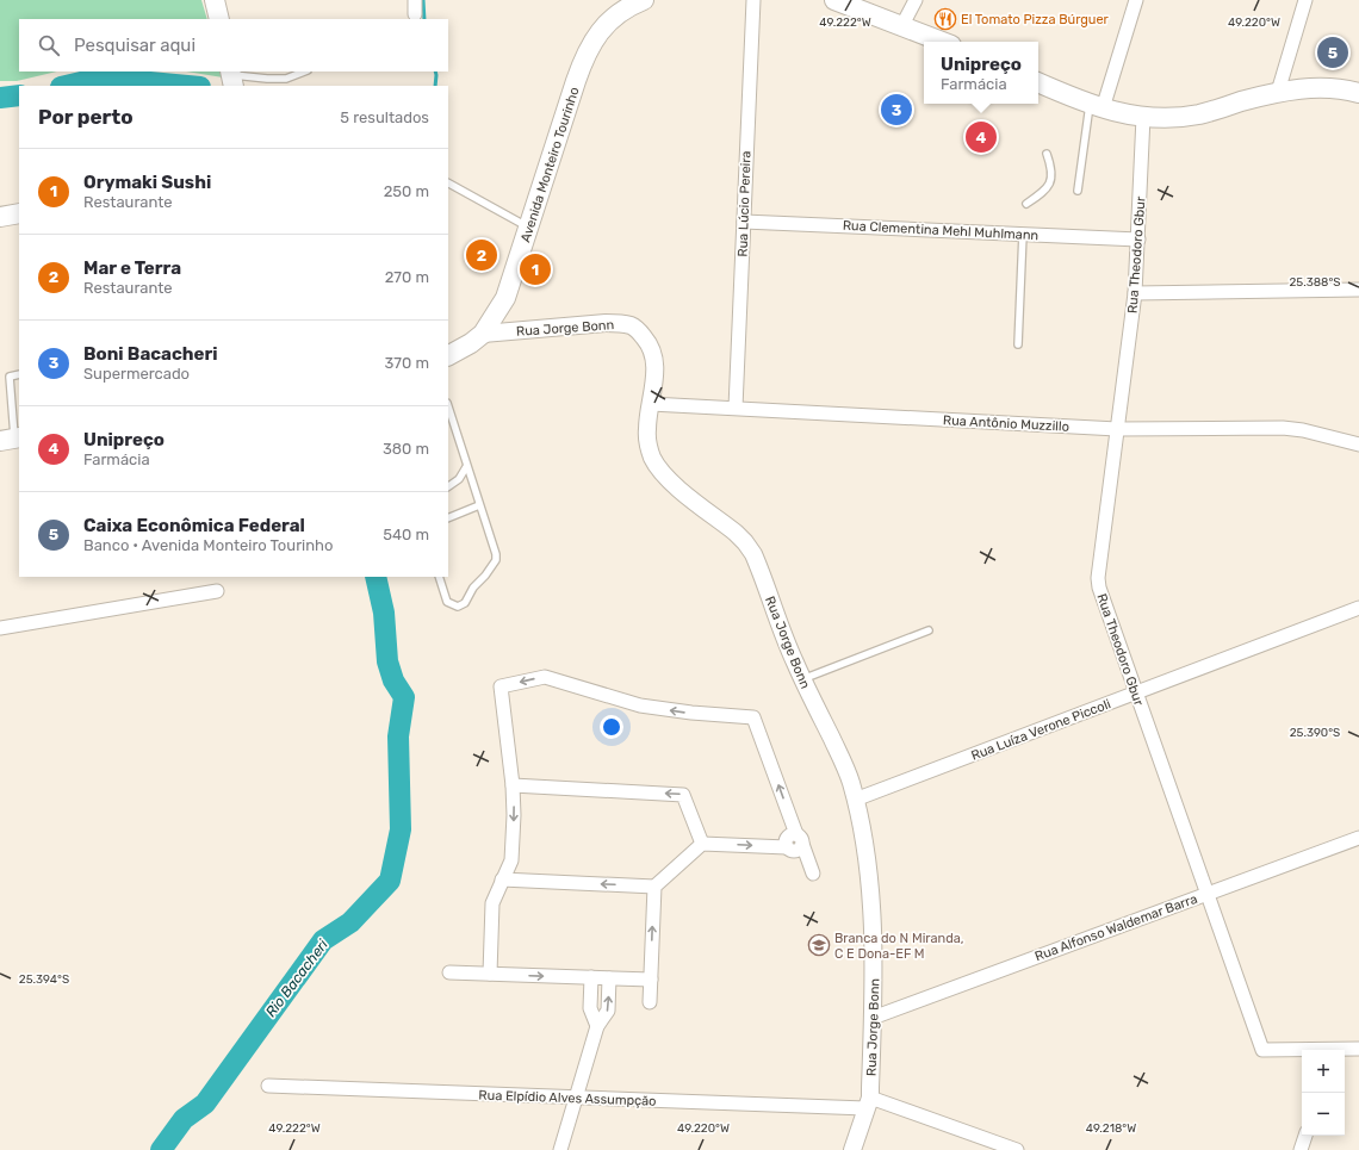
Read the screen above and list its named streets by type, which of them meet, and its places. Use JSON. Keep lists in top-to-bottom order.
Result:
{
  "streets": {
    "main road": ["Avenida Monteiro Tourinho"],
    "street": [
      "Rua Lúcio Pereira",
      "Rua Clementina Mehl Muhlmann",
      "Rua Theodoro Gbur",
      "Rua Jorge Bonn",
      "Rua Antônio Muzzillo",
      "Rua Luíza Verone Piccoli",
      "Rua Alfonso Waldemar Barra",
      "Rua Elpídio Alves Assumpção"
    ]
  },
  "crossings": [
    ["Avenida Monteiro Tourinho", "Rua Jorge Bonn"],
    ["Rua Lúcio Pereira", "Rua Clementina Mehl Muhlmann"],
    ["Rua Lúcio Pereira", "Rua Antônio Muzzillo"],
    ["Rua Clementina Mehl Muhlmann", "Rua Theodoro Gbur"],
    ["Rua Theodoro Gbur", "Rua Antônio Muzzillo"],
    ["Rua Theodoro Gbur", "Rua Luíza Verone Piccoli"],
    ["Rua Theodoro Gbur", "Rua Alfonso Waldemar Barra"],
    ["Rua Jorge Bonn", "Rua Antônio Muzzillo"],
    ["Rua Jorge Bonn", "Rua Luíza Verone Piccoli"],
    ["Rua Jorge Bonn", "Rua Alfonso Waldemar Barra"],
    ["Rua Jorge Bonn", "Rua Elpídio Alves Assumpção"]
  ],
  "water": ["Rio Bacacheri"],
  "places": {
    "restaurant": ["El Tomato Pizza Búrguer"],
    "school or university": ["Branca do N Miranda, C E Dona-EF M"]
  },
  "page": {
    "search": "Pesquisar aqui",
    "pins": [
      "5",
      "3",
      "4",
      "2",
      "1"
    ],
    "popup": ["Unipreço", "Farmácia"],
    "heading": ["Por perto", "5 resultados"],
    "list": [
      {
        "mark": "1",
        "name": "Orymaki Sushi",
        "note": "Restaurante",
        "value": "250 m"
      },
      {
        "mark": "2",
        "name": "Mar e Terra",
        "note": "Restaurante",
        "value": "270 m"
      },
      {
        "mark": "3",
        "name": "Boni Bacacheri",
        "note": "Supermercado",
        "value": "370 m"
      },
      {
        "mark": "4",
        "name": "Unipreço",
        "note": "Farmácia",
        "value": "380 m"
      },
      {
        "mark": "5",
        "name": "Caixa Econômica Federal",
        "note": "Banco · Avenida Monteiro Tourinho",
        "value": "540 m"
      }
    ],
    "map_buttons": ["+", "−"]
  },
  "coordinates": [
    "49.222°W",
    "49.220°W",
    "25.388°S",
    "25.390°S",
    "25.394°S",
    "49.218°W"
  ]
}
